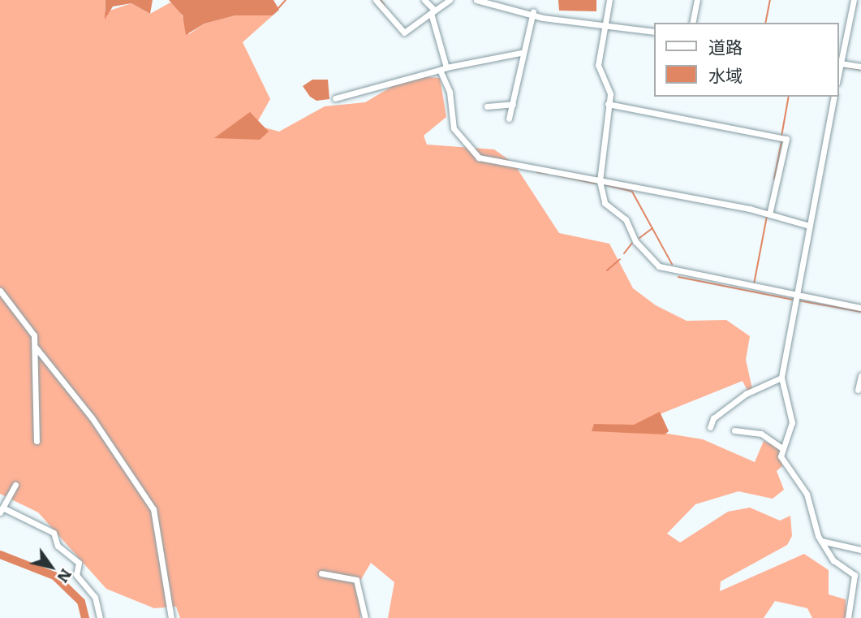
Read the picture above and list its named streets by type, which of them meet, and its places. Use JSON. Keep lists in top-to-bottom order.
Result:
{
  "legend": ["道路", "水域"],
  "north": "bottom right"
}
